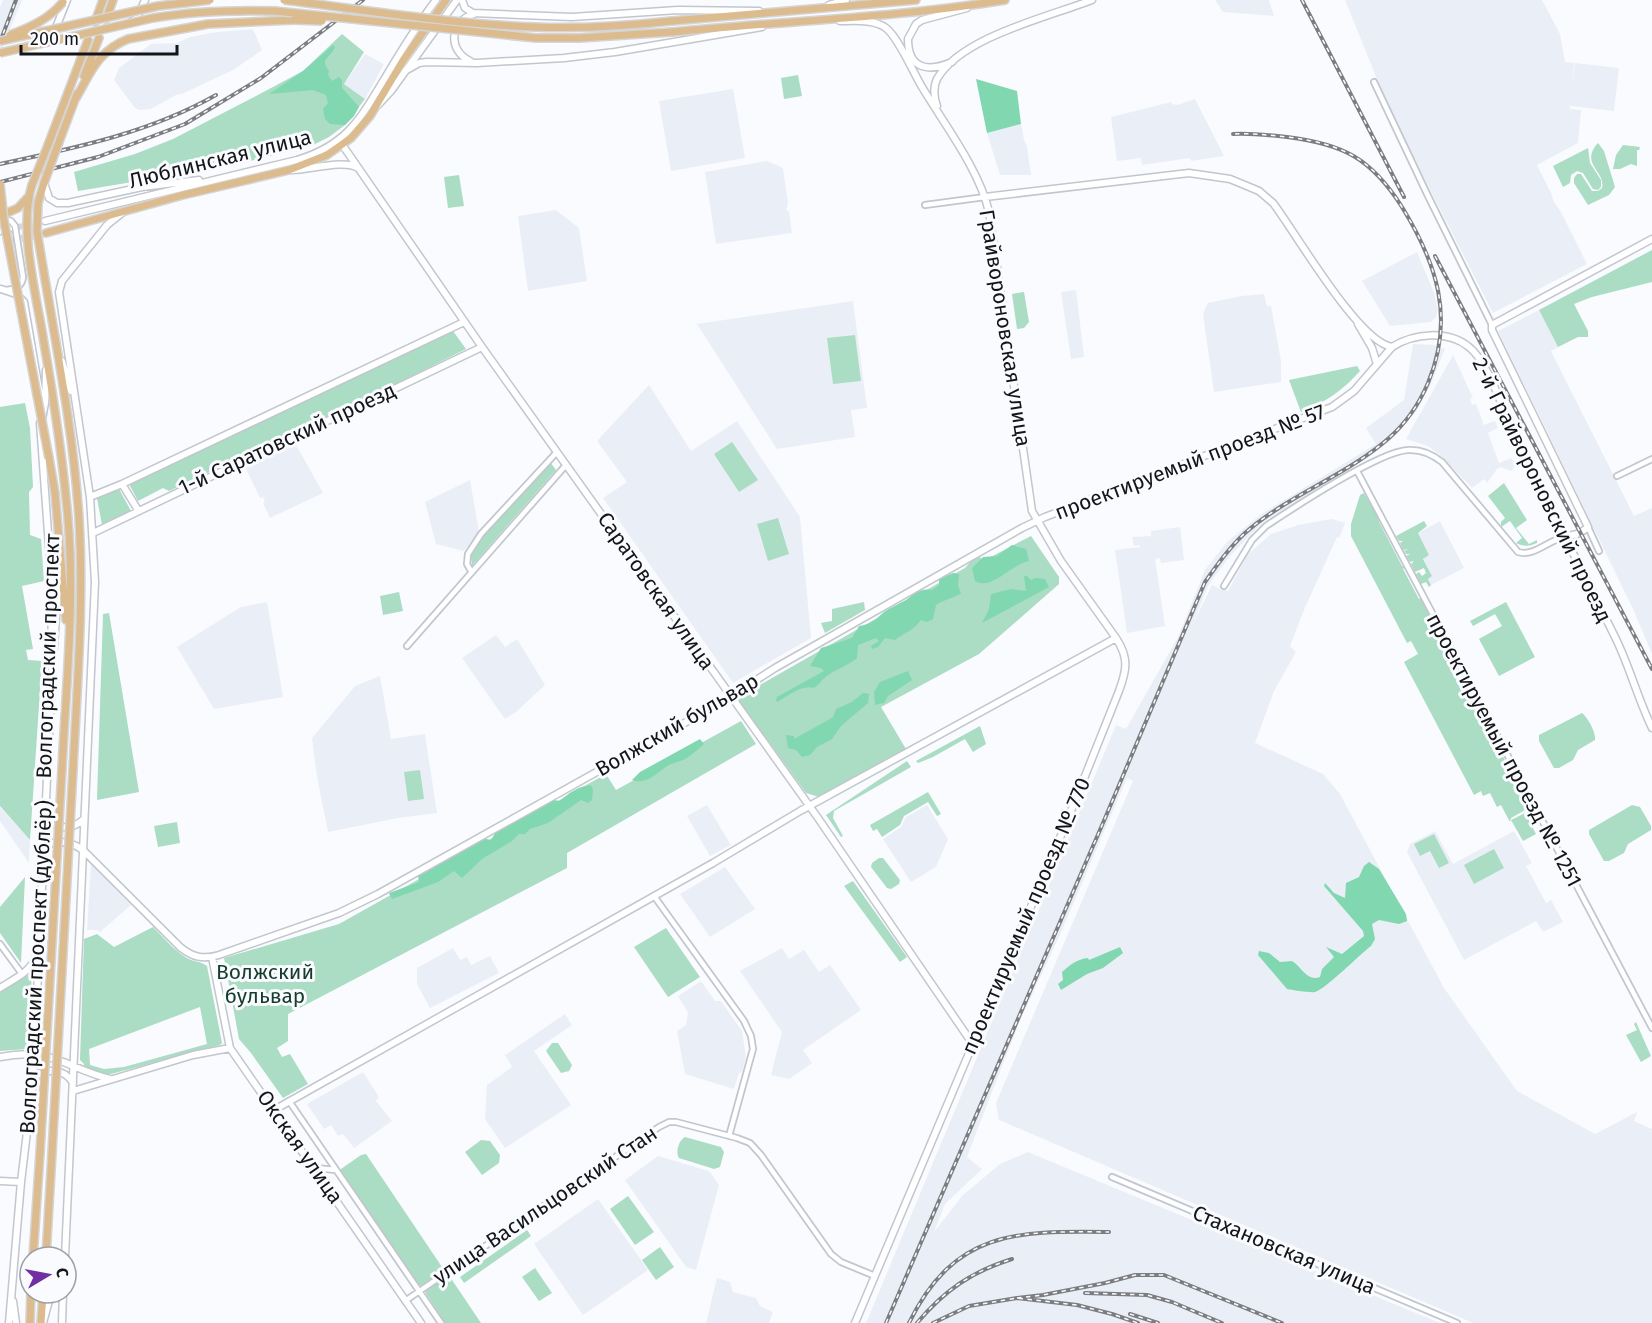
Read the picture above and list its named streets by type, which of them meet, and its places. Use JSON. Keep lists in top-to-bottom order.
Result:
{
  "streets": {
    "main road": [
      "Люблинская улица",
      "Грайвороновская улица",
      "1-й Саратовский проезд",
      "проектируемый проезд № 57",
      "2-й Грайвороновский проезд",
      "Саратовская улица",
      "Волгоградский проспект",
      "Волжский бульвар",
      "проектируемый проезд № 770",
      "Волгоградский проспект (дублёр)",
      "Окская улица"
    ],
    "street": ["проектируемый проезд № 1251", "улица Васильцовский Стан", "Стахановская улица"]
  },
  "crossings": [
    ["Люблинская улица", "Саратовская улица"],
    ["Люблинская улица", "Волгоградский проспект (дублёр)"],
    ["Грайвороновская улица", "проектируемый проезд № 57"],
    ["Грайвороновская улица", "Волжский бульвар"],
    ["Грайвороновская улица", "проектируемый проезд № 770"],
    ["1-й Саратовский проезд", "Саратовская улица"],
    ["1-й Саратовский проезд", "Волгоградский проспект (дублёр)"],
    ["проектируемый проезд № 57", "2-й Грайвороновский проезд"],
    ["проектируемый проезд № 57", "Волжский бульвар"],
    ["проектируемый проезд № 57", "проектируемый проезд № 770"],
    ["Саратовская улица", "Волжский бульвар"],
    ["Саратовская улица", "проектируемый проезд № 770"],
    ["Волгоградский проспект", "Волгоградский проспект (дублёр)"],
    ["Волжский бульвар", "проектируемый проезд № 770"],
    ["Волжский бульвар", "Окская улица"],
    ["проектируемый проезд № 770", "улица Васильцовский Стан"],
    ["Окская улица", "улица Васильцовский Стан"]
  ],
  "parks": ["Волжский бульвар"],
  "scale_bar": "200 m",
  "north": "right"
}
